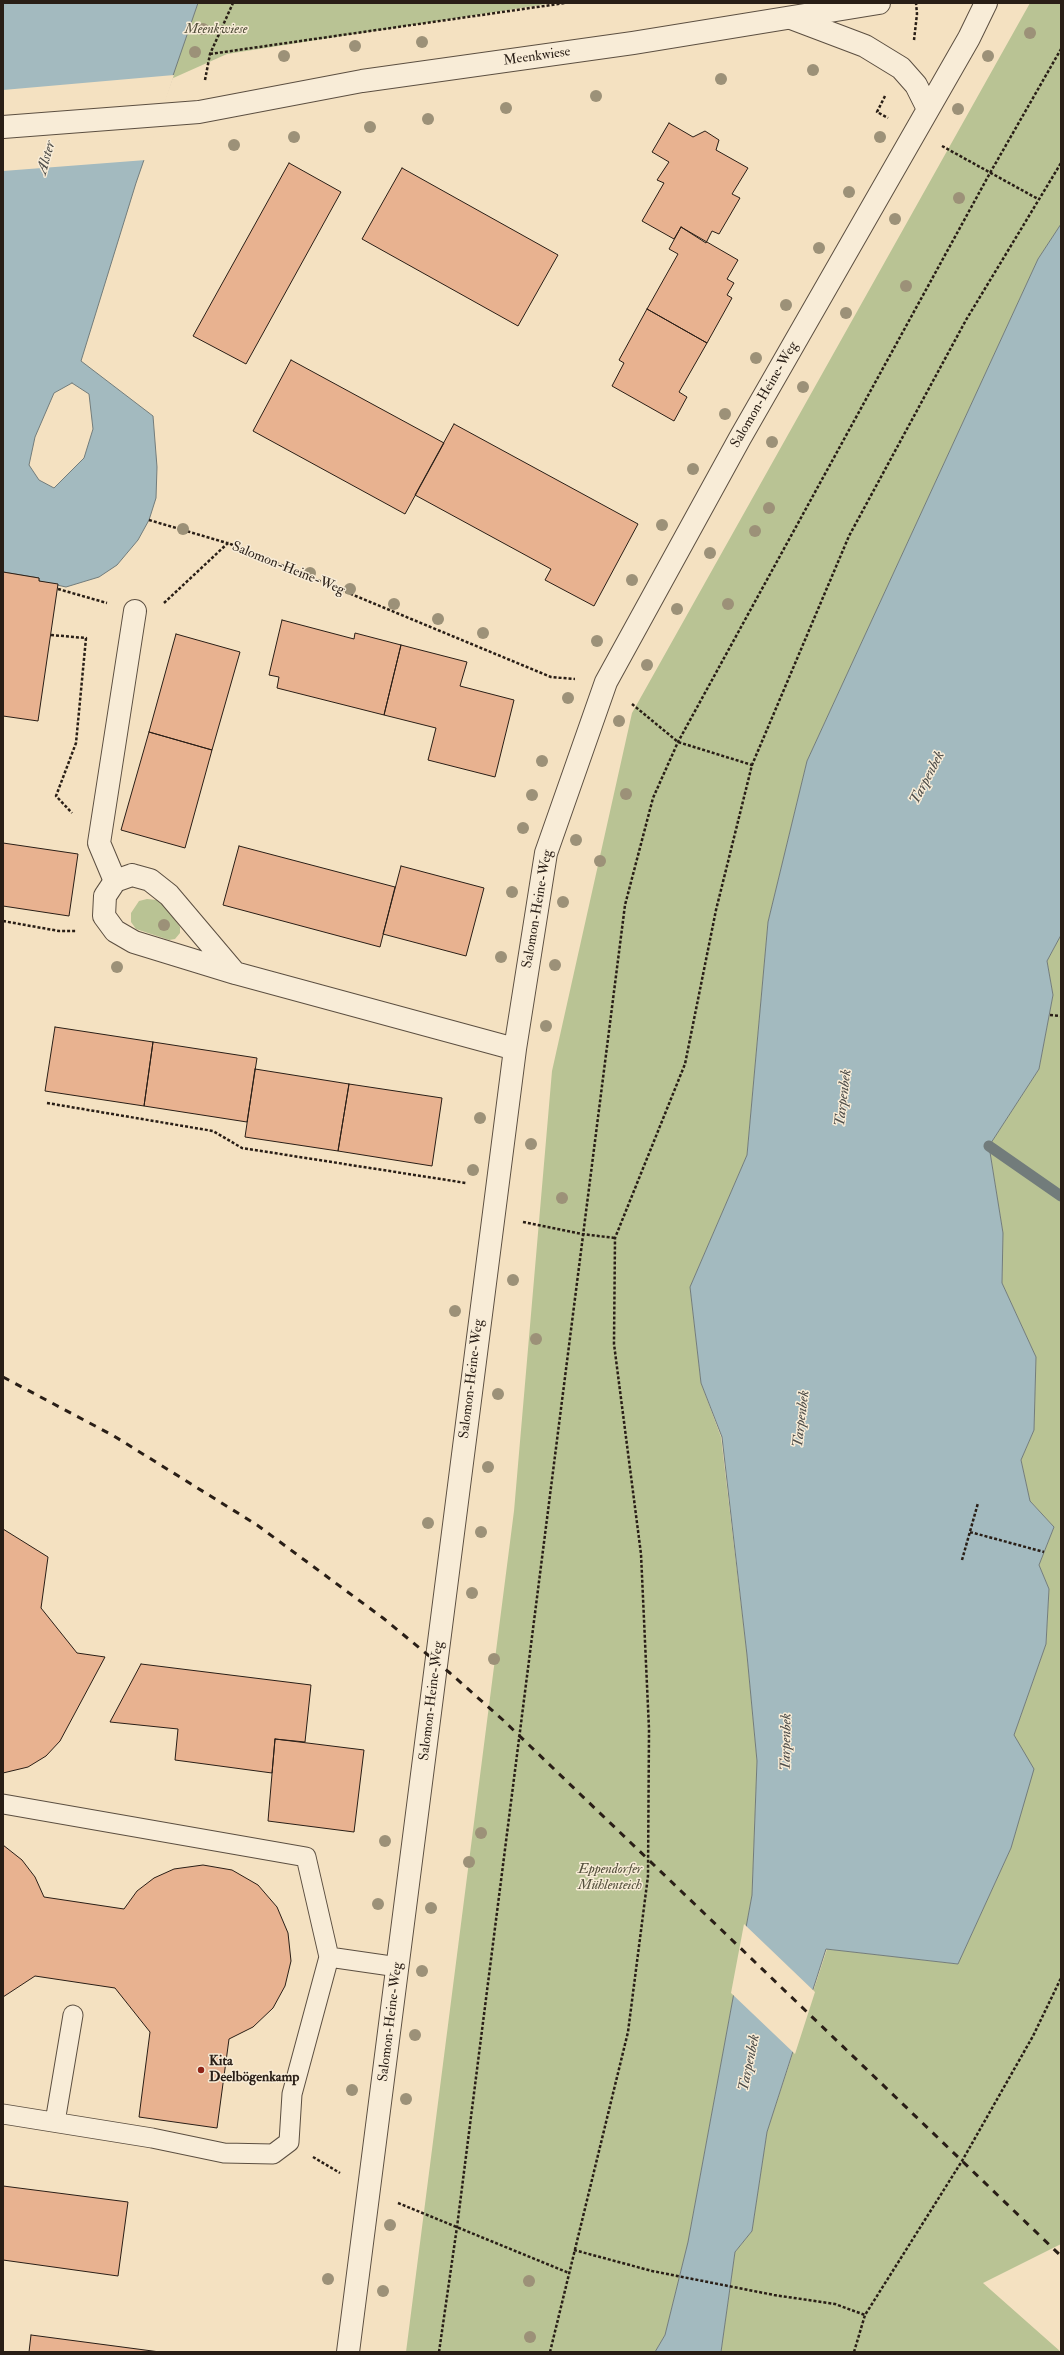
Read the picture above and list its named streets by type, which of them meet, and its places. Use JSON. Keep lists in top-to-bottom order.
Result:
{
  "streets": {
    "street": ["Meenkwiese", "Salomon-Heine-Weg"]
  },
  "water": ["Alster", "Tarpenbek"],
  "parks": ["Meenkwiese", "Eppendorfer Mühlenteich"],
  "places": ["Kita Deelbögenkamp"]
}
